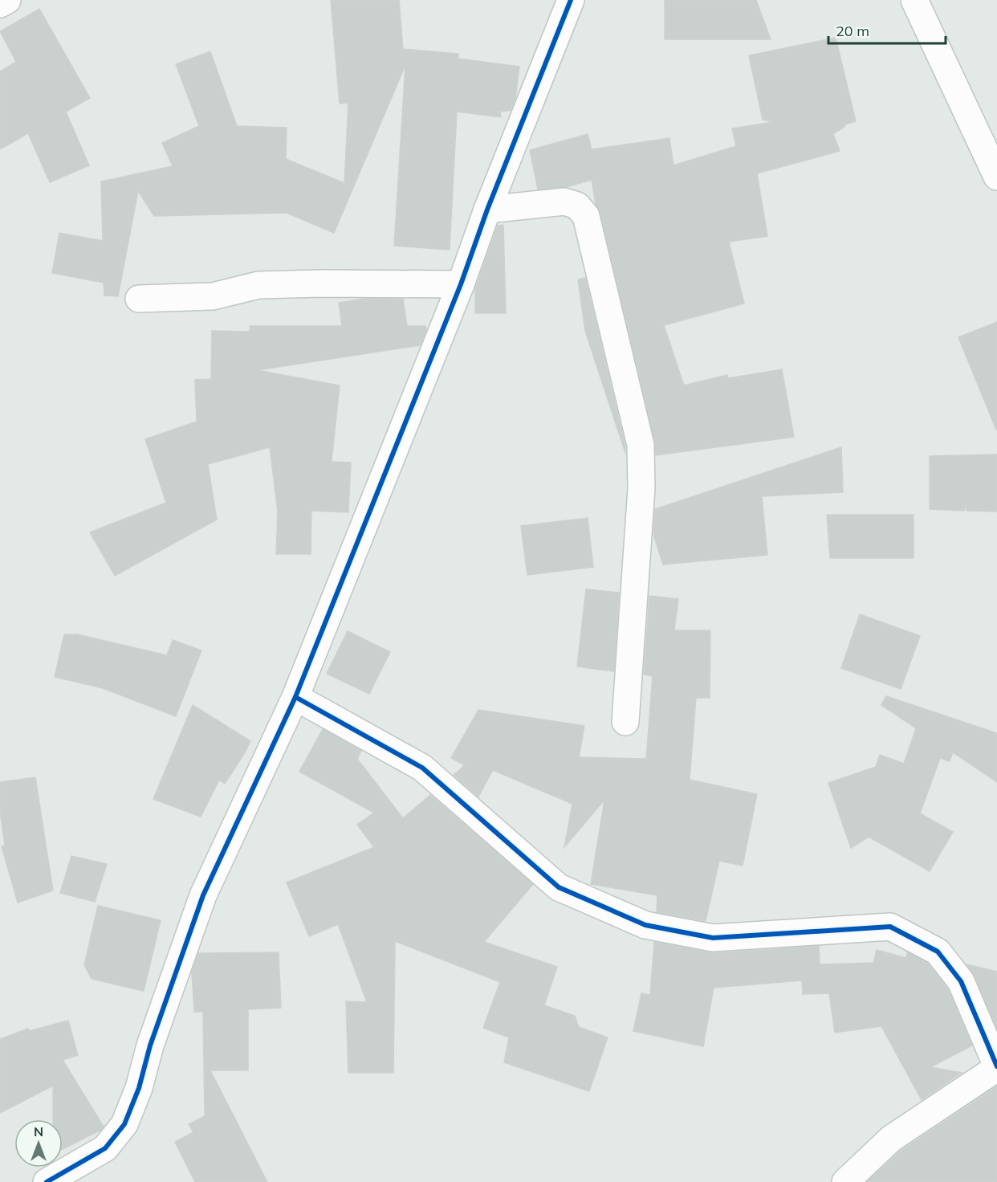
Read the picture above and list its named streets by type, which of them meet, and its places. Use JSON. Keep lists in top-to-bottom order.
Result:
{
  "scale_bar": "20 m",
  "north": "top"
}
